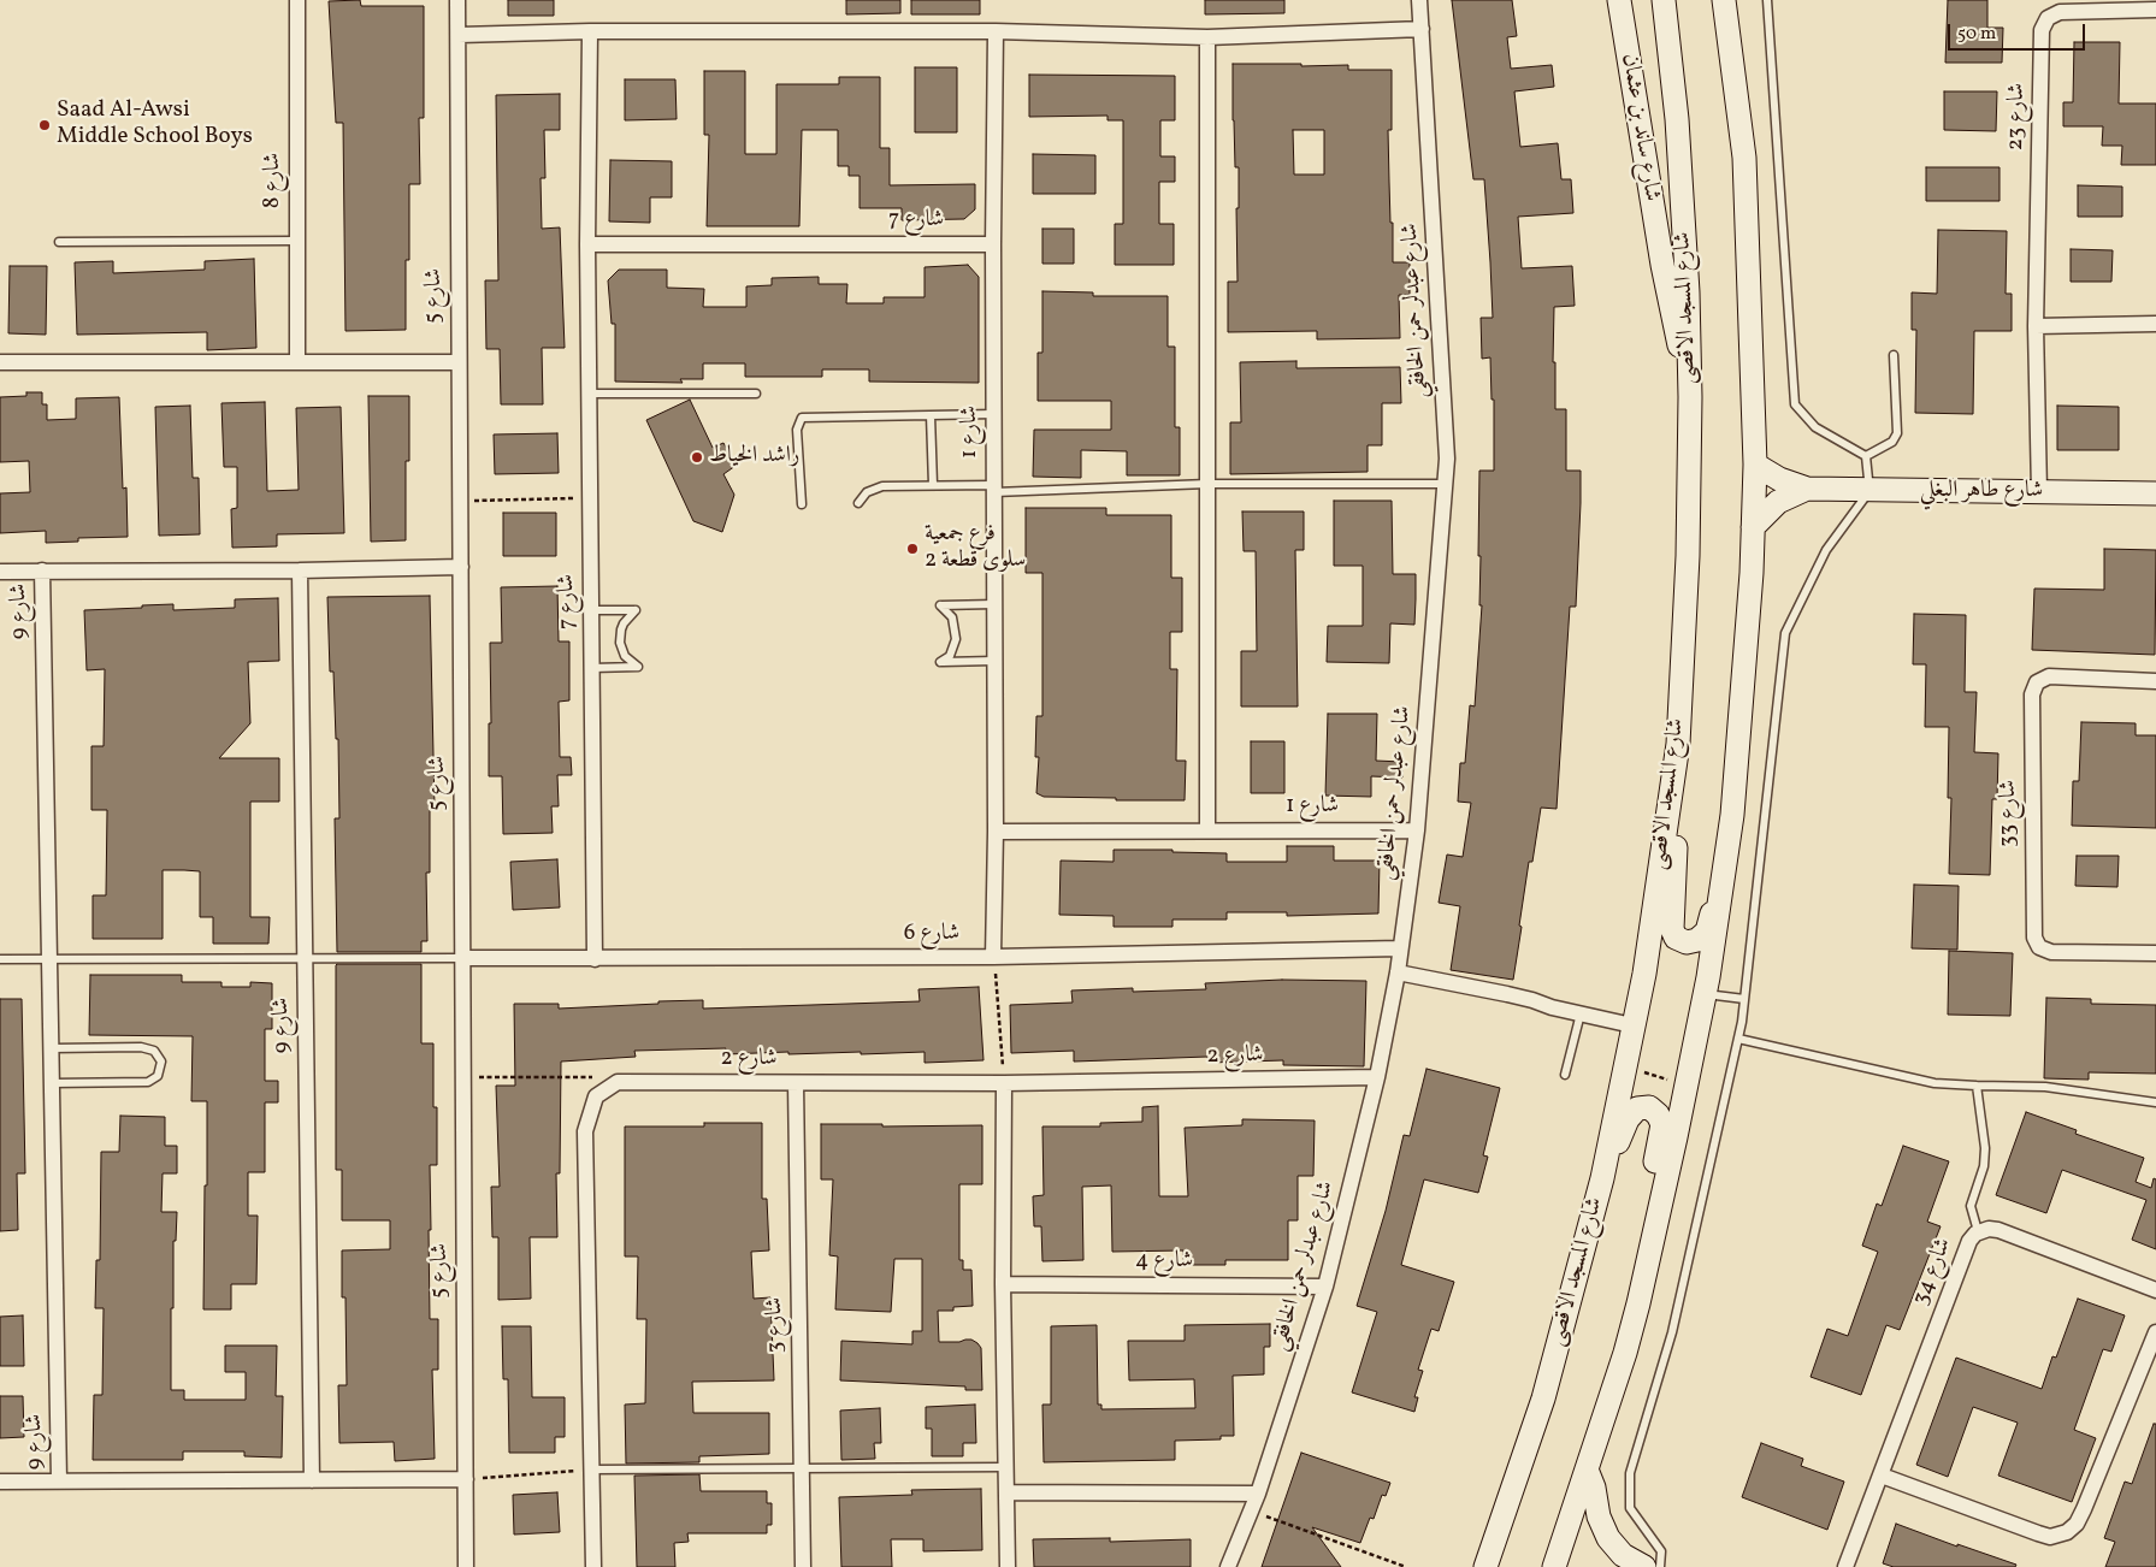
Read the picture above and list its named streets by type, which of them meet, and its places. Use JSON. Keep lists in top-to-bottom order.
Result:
{
  "streets": {
    "main road": ["شارع ساند بن عثمان", "شارع المسجد الاقصى", "شارع طاهر البغلي"],
    "street": [
      "شارع 23",
      "شارع 8",
      "شارع 7",
      "شارع 5",
      "شارع عبدلر حمن الخافقي",
      "شارع 1",
      "شارع 9",
      "شارع 33",
      "شارع 6",
      "شارع 2",
      "شارع 4",
      "شارع 34",
      "شارع 3"
    ]
  },
  "crossings": [
    ["شارع 23", "شارع طاهر البغلي"],
    ["شارع ساند بن عثمان", "شارع المسجد الاقصى"],
    ["شارع 7", "شارع 1"],
    ["شارع 7", "شارع 6"],
    ["شارع 5", "شارع 9"],
    ["شارع 5", "شارع 6"],
    ["شارع عبدلر حمن الخافقي", "شارع 1"],
    ["شارع عبدلر حمن الخافقي", "شارع 6"],
    ["شارع عبدلر حمن الخافقي", "شارع 2"],
    ["شارع عبدلر حمن الخافقي", "شارع 4"],
    ["شارع 1", "شارع 6"],
    ["شارع 2", "شارع 3"]
  ],
  "places": ["Saad Al-Awsi Middle School Boys", "راشد الخياط", "فرع جمعية سلوى قطعة 2"],
  "scale_bar": "50 m"
}
